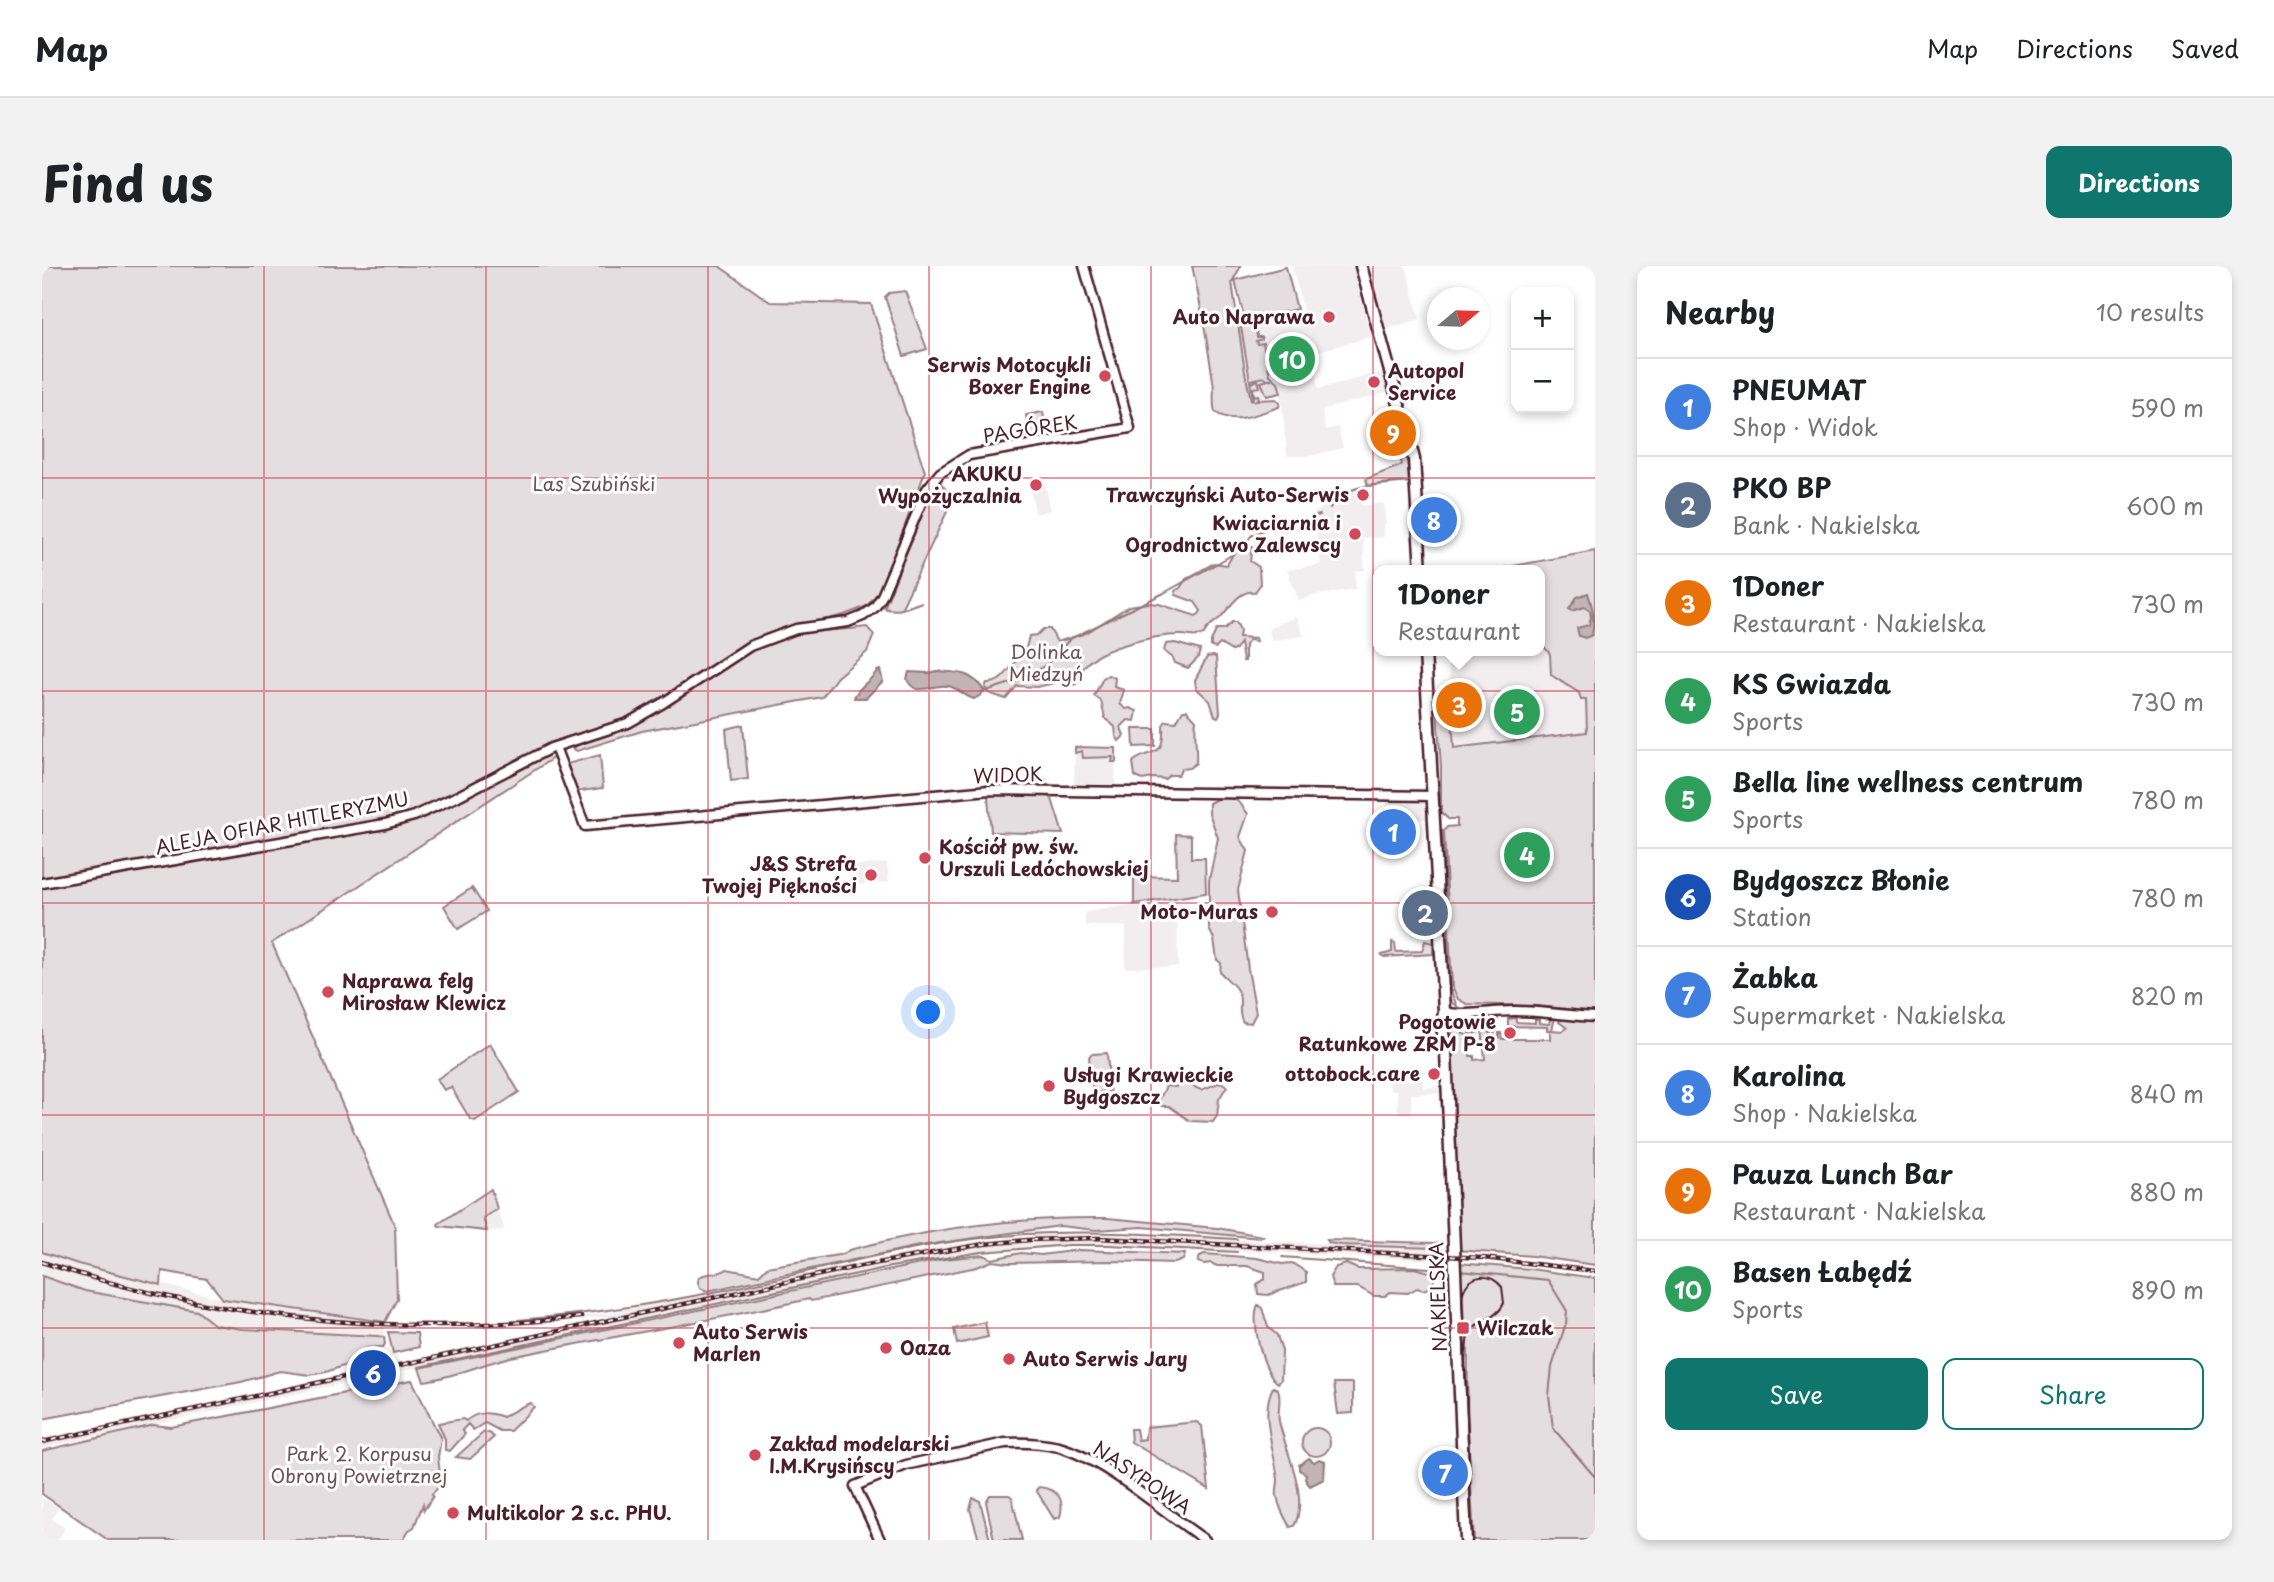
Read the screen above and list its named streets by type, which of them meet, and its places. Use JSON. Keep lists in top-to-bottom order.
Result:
{
  "streets": {
    "main road": ["NAKIELSKA"],
    "street": [
      "PAGÓREK",
      "WIDOK",
      "ALEJA OFIAR HITLERYZMU",
      "NASYPOWA"
    ]
  },
  "crossings": [
    ["PAGÓREK", "ALEJA OFIAR HITLERYZMU"],
    ["WIDOK", "ALEJA OFIAR HITLERYZMU"],
    ["WIDOK", "NAKIELSKA"]
  ],
  "parks": ["Las Szubiński", "Dolinka Miedzyń", "Park 2. Korpusu Obrony Powietrznej"],
  "places": {
    "other": [
      "Auto Naprawa",
      "Serwis Motocykli Boxer Engine",
      "Autopol Service",
      "AKUKU Wypożyczalnia",
      "Trawczyński Auto-Serwis",
      "Kwiaciarnia i Ogrodnictwo Zalewscy",
      "Kościół pw. św. Urszuli Ledóchowskiej",
      "J&S Strefa Twojej Piękności",
      "Moto-Muras",
      "Naprawa felg Mirosław Klewicz",
      "Pogotowie Ratunkowe ZRM P-8",
      "ottobock.care",
      "Usługi Krawieckie Bydgoszcz",
      "Auto Serwis Marlen",
      "Oaza",
      "Auto Serwis Jary",
      "Zakład modelarski I.M.Krysińscy",
      "Multikolor 2 s.c. PHU."
    ],
    "transit": ["Wilczak"]
  },
  "north": "right",
  "page": {
    "header": "Map",
    "nav": ["Map", "Directions", "Saved"],
    "title": "Find us",
    "buttons": [
      "Directions",
      ["Save", "Share"]
    ],
    "heading": ["Nearby", "10 results"],
    "map_buttons": ["+", "−"],
    "pins": [
      "10",
      "9",
      "8",
      "3",
      "5",
      "1",
      "4",
      "2",
      "6",
      "7"
    ],
    "list": [
      {
        "mark": "1",
        "name": "PNEUMAT",
        "note": "Shop · Widok",
        "value": "590 m"
      },
      {
        "mark": "2",
        "name": "PKO BP",
        "note": "Bank · Nakielska",
        "value": "600 m"
      },
      {
        "mark": "3",
        "name": "1Doner",
        "note": "Restaurant · Nakielska",
        "value": "730 m"
      },
      {
        "mark": "4",
        "name": "KS Gwiazda",
        "note": "Sports",
        "value": "730 m"
      },
      {
        "mark": "5",
        "name": "Bella line wellness centrum",
        "note": "Sports",
        "value": "780 m"
      },
      {
        "mark": "6",
        "name": "Bydgoszcz Błonie",
        "note": "Station",
        "value": "780 m"
      },
      {
        "mark": "7",
        "name": "Żabka",
        "note": "Supermarket · Nakielska",
        "value": "820 m"
      },
      {
        "mark": "8",
        "name": "Karolina",
        "note": "Shop · Nakielska",
        "value": "840 m"
      },
      {
        "mark": "9",
        "name": "Pauza Lunch Bar",
        "note": "Restaurant · Nakielska",
        "value": "880 m"
      },
      {
        "mark": "10",
        "name": "Basen Łabędź",
        "note": "Sports",
        "value": "890 m"
      }
    ],
    "popup": ["1Doner", "Restaurant"]
  }
}
